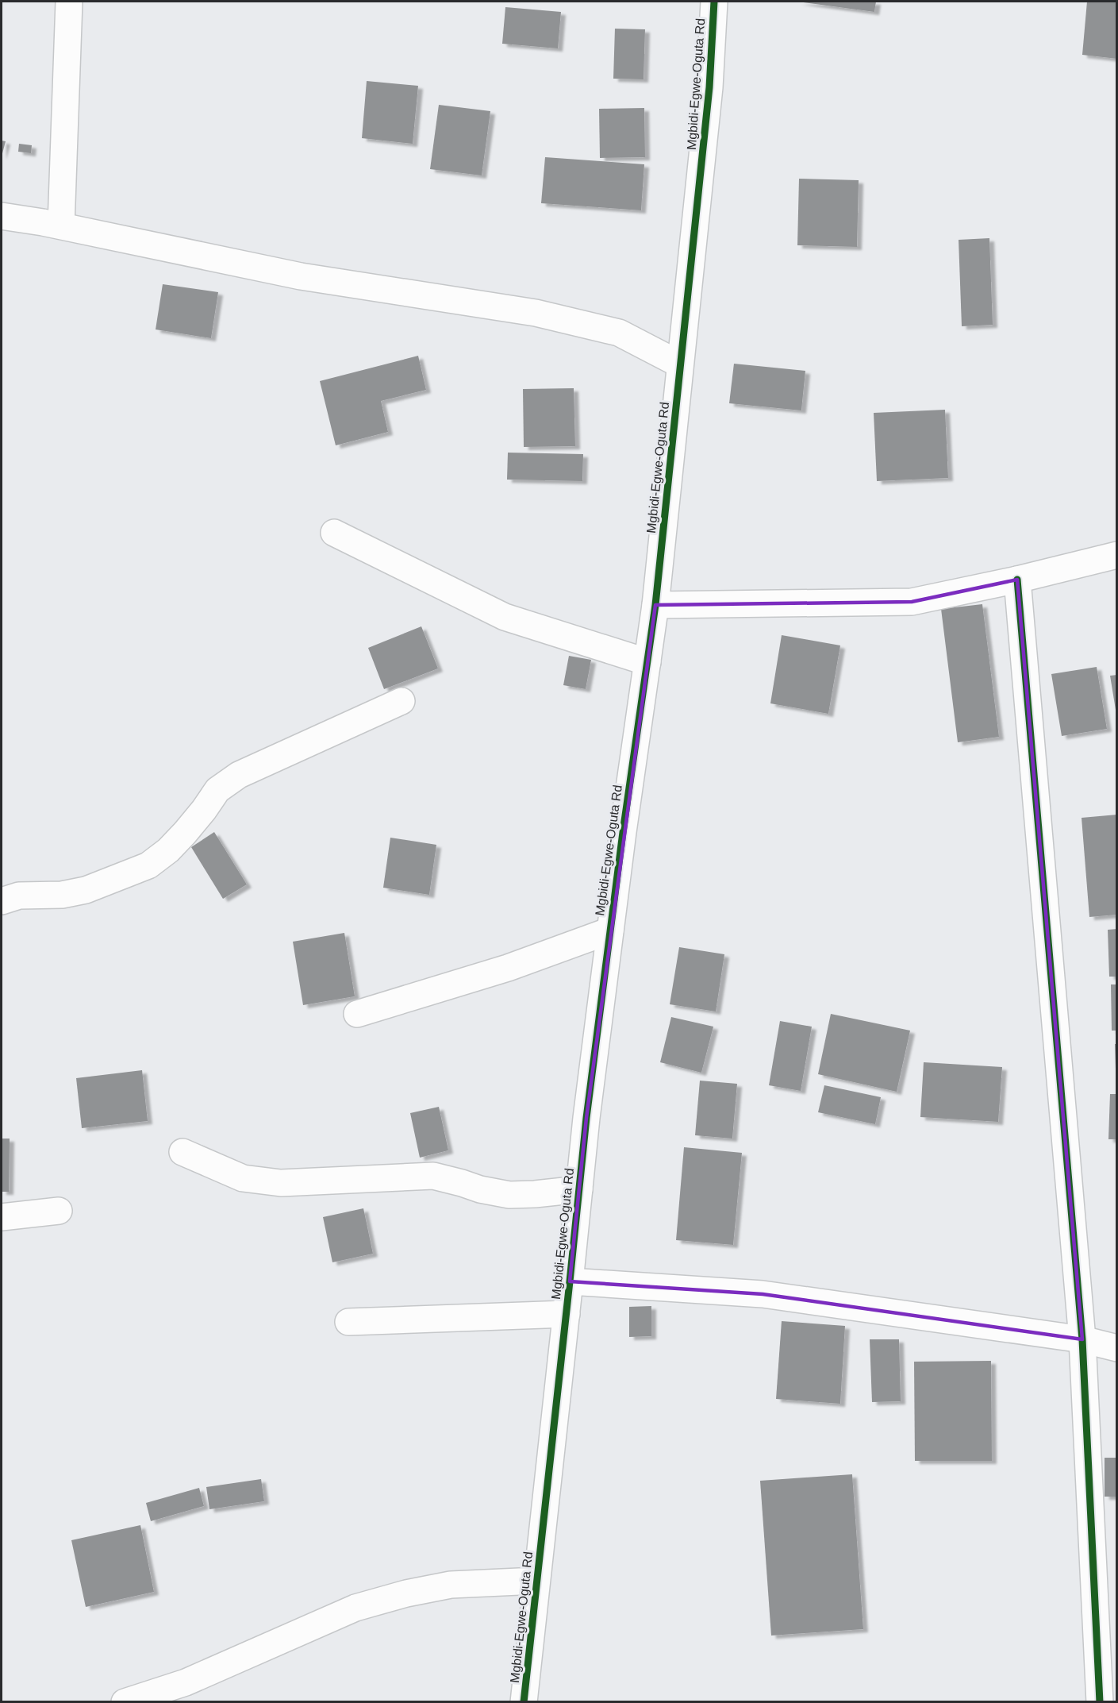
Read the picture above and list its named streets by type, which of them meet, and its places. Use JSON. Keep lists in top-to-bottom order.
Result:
{
  "streets": {
    "street": ["Mgbidi-Egwe-Oguta Rd"]
  }
}
